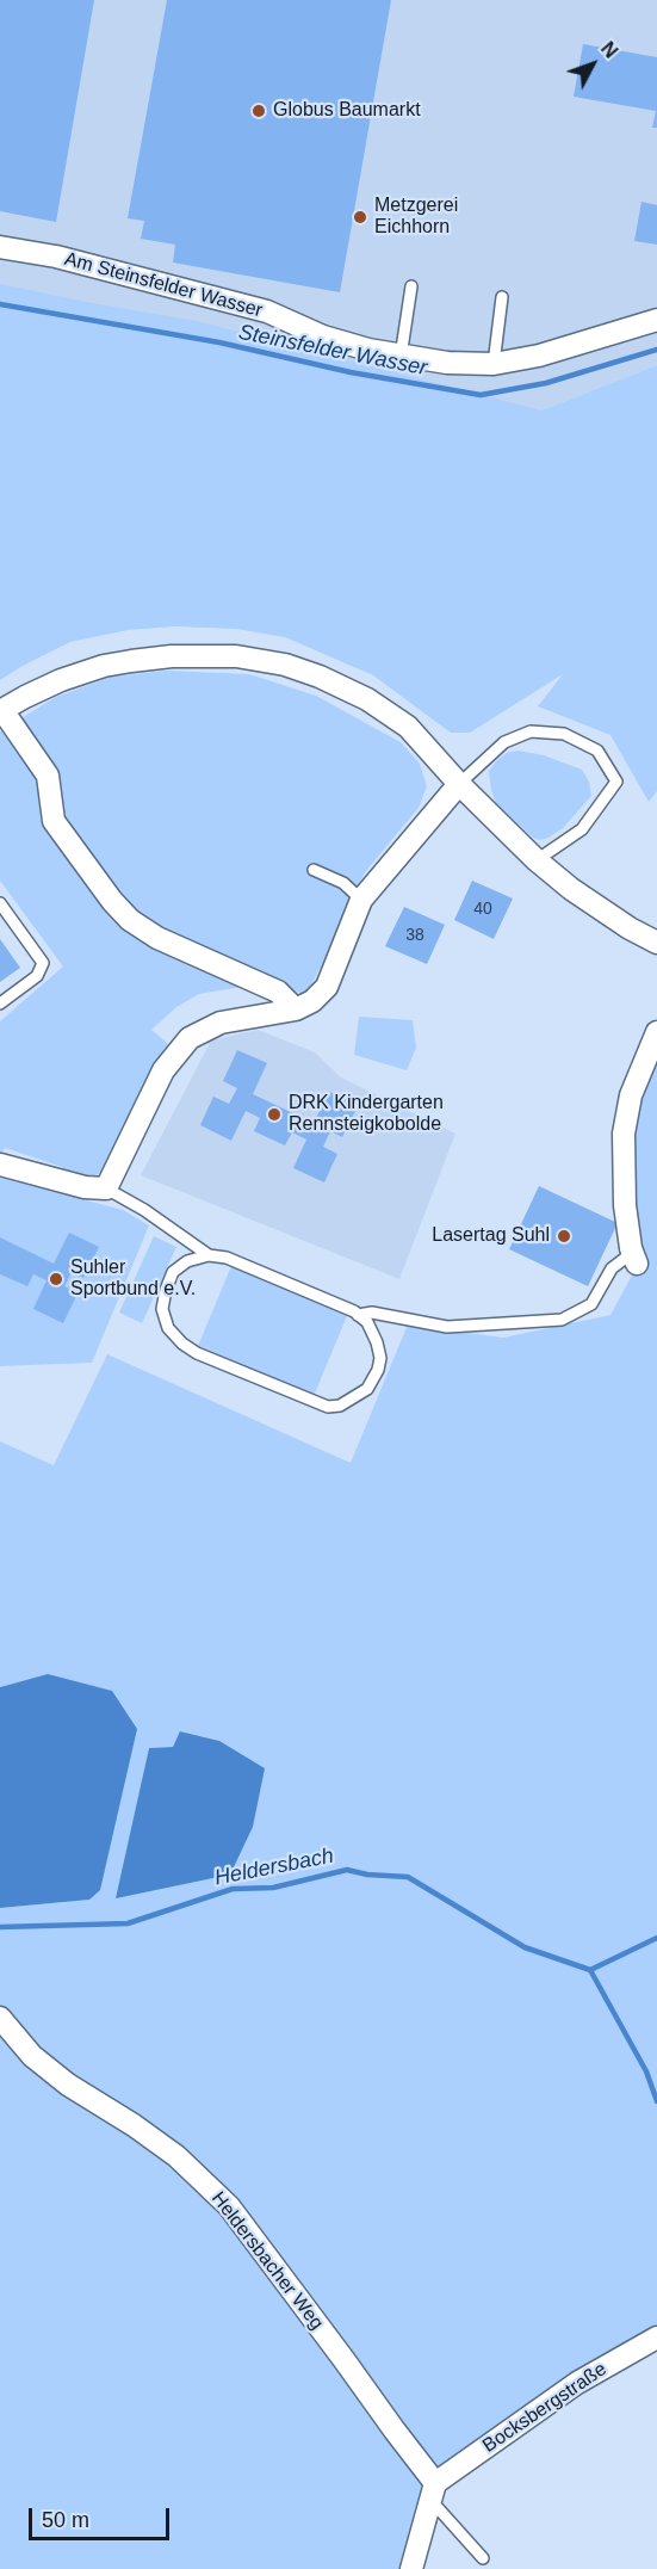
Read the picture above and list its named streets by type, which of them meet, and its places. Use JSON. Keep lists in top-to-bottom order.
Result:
{
  "streets": {
    "street": ["Am Steinsfelder Wasser", "Heldersbacher Weg", "Bocksbergstraße"]
  },
  "crossings": [
    ["Heldersbacher Weg", "Bocksbergstraße"]
  ],
  "water": ["Steinsfelder Wasser", "Heldersbach"],
  "places": [
    "Globus Baumarkt",
    "Metzgerei Eichhorn",
    "DRK Kindergarten Rennsteigkobolde",
    "Lasertag Suhl",
    "Suhler Sportbund e.V."
  ],
  "house_numbers": ["40", "38"],
  "scale_bar": "50 m",
  "north": "top right"
}
